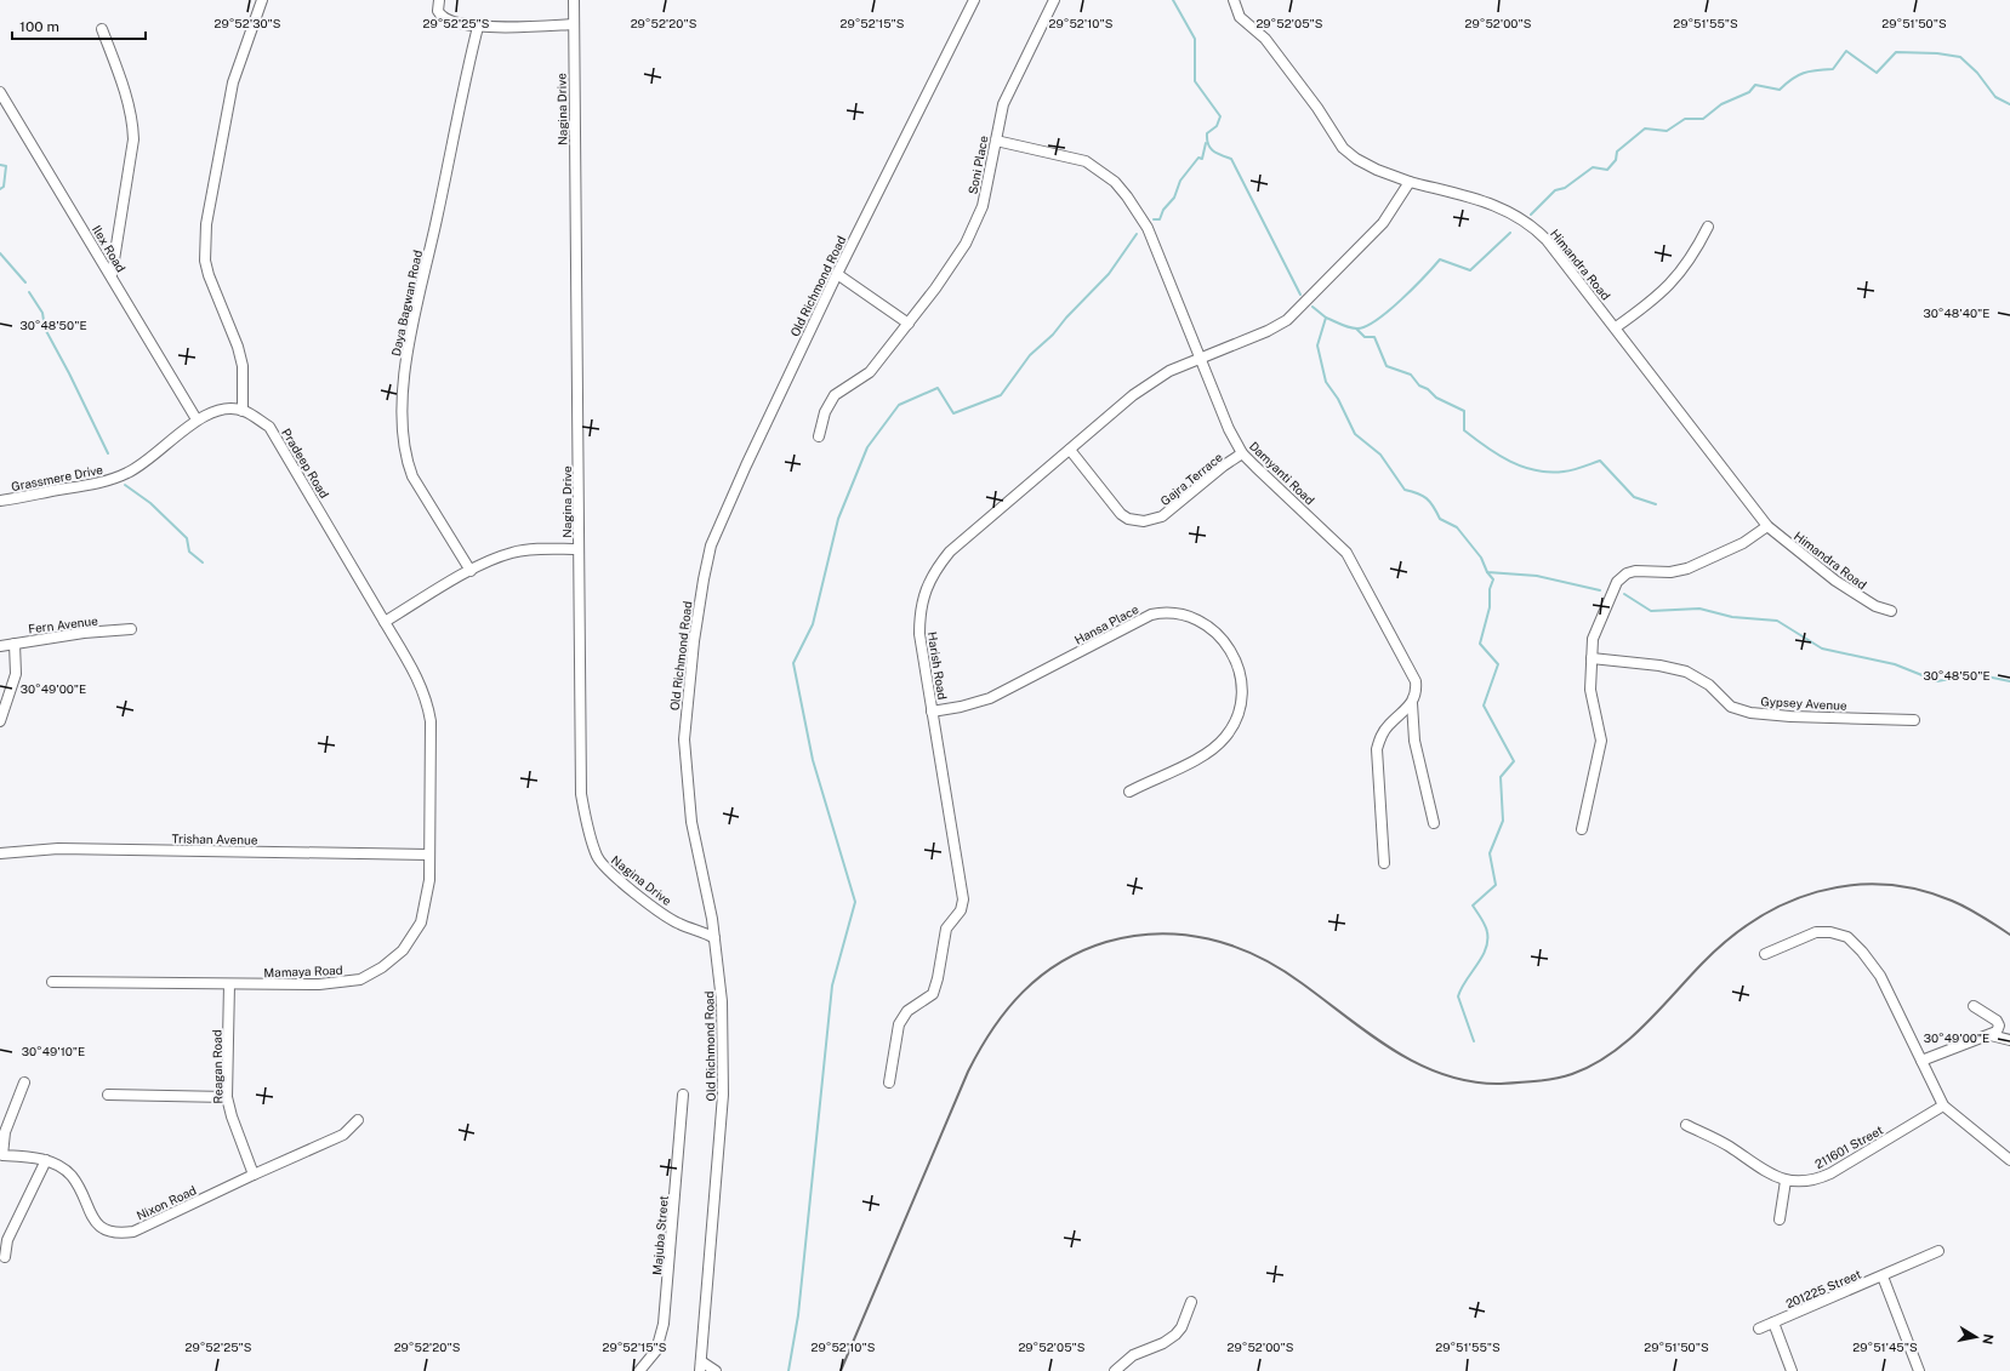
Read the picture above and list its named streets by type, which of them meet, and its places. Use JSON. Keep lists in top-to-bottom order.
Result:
{
  "streets": {
    "street": [
      "Nagina Drive",
      "Soni Place",
      "Ilex Road",
      "Himandra Road",
      "Old Richmond Road",
      "Daya Bagwan Road",
      "Pradeep Road",
      "Damyanti Road",
      "Grassmere Drive",
      "Gajra Terrace",
      "Fern Avenue",
      "Hansa Place",
      "Harish Road",
      "Gypsey Avenue",
      "Trishan Avenue",
      "Mamaya Road",
      "Reagan Road",
      "211601 Street",
      "Nixon Road",
      "Majuba Street",
      "201225 Street"
    ]
  },
  "crossings": [
    ["Nagina Drive", "Old Richmond Road"],
    ["Soni Place", "Damyanti Road"],
    ["Ilex Road", "Grassmere Drive"],
    ["Pradeep Road", "Grassmere Drive"],
    ["Pradeep Road", "Mamaya Road"],
    ["Damyanti Road", "Gajra Terrace"],
    ["Damyanti Road", "Harish Road"],
    ["Gajra Terrace", "Harish Road"],
    ["Hansa Place", "Harish Road"],
    ["Trishan Avenue", "Mamaya Road"],
    ["Mamaya Road", "Reagan Road"],
    ["Reagan Road", "Nixon Road"]
  ],
  "scale_bar": "100 m",
  "north": "right",
  "coordinates": [
    "29°52'30\"S",
    "29°52'25\"S",
    "29°52'20\"S",
    "29°52'15\"S",
    "29°52'10\"S",
    "29°52'05\"S",
    "29°52'00\"S",
    "29°51'55\"S",
    "29°51'50\"S",
    "30°48'40\"E",
    "30°48'50\"E",
    "30°49'00\"E",
    "30°49'10\"E",
    "29°51'45\"S"
  ]
}
